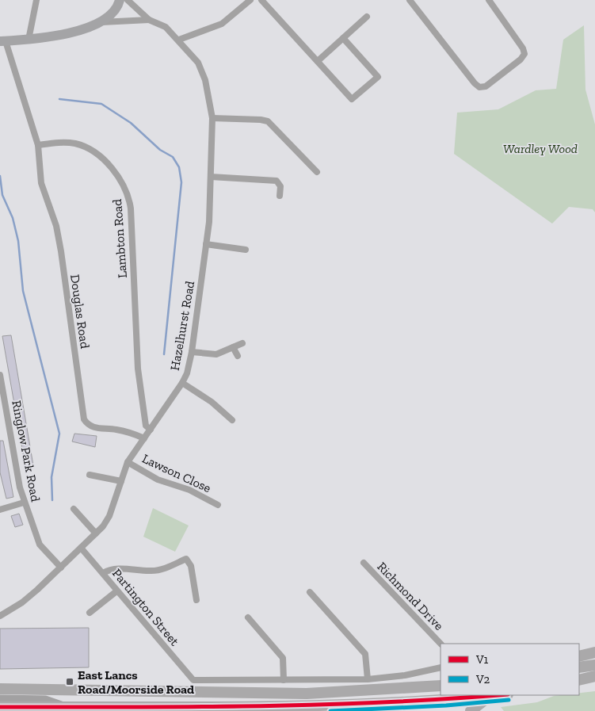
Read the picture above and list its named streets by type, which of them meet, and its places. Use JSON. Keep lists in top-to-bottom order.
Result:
{
  "streets": {
    "street": [
      "Lambton Road",
      "Douglas Road",
      "Hazelhurst Road",
      "Ringlow Park Road",
      "Lawson Close",
      "Richmond Drive",
      "Partington Street"
    ]
  },
  "crossings": [
    ["Lambton Road", "Douglas Road"],
    ["Lambton Road", "Hazelhurst Road"],
    ["Douglas Road", "Hazelhurst Road"],
    ["Hazelhurst Road", "Ringlow Park Road"],
    ["Hazelhurst Road", "Lawson Close"],
    ["Hazelhurst Road", "Partington Street"]
  ],
  "parks": ["Wardley Wood"],
  "places": {
    "transit": ["East Lancs Road/Moorside Road"]
  },
  "lines": ["transit line V1", "transit line V2"],
  "legend": ["V1", "V2"]
}
